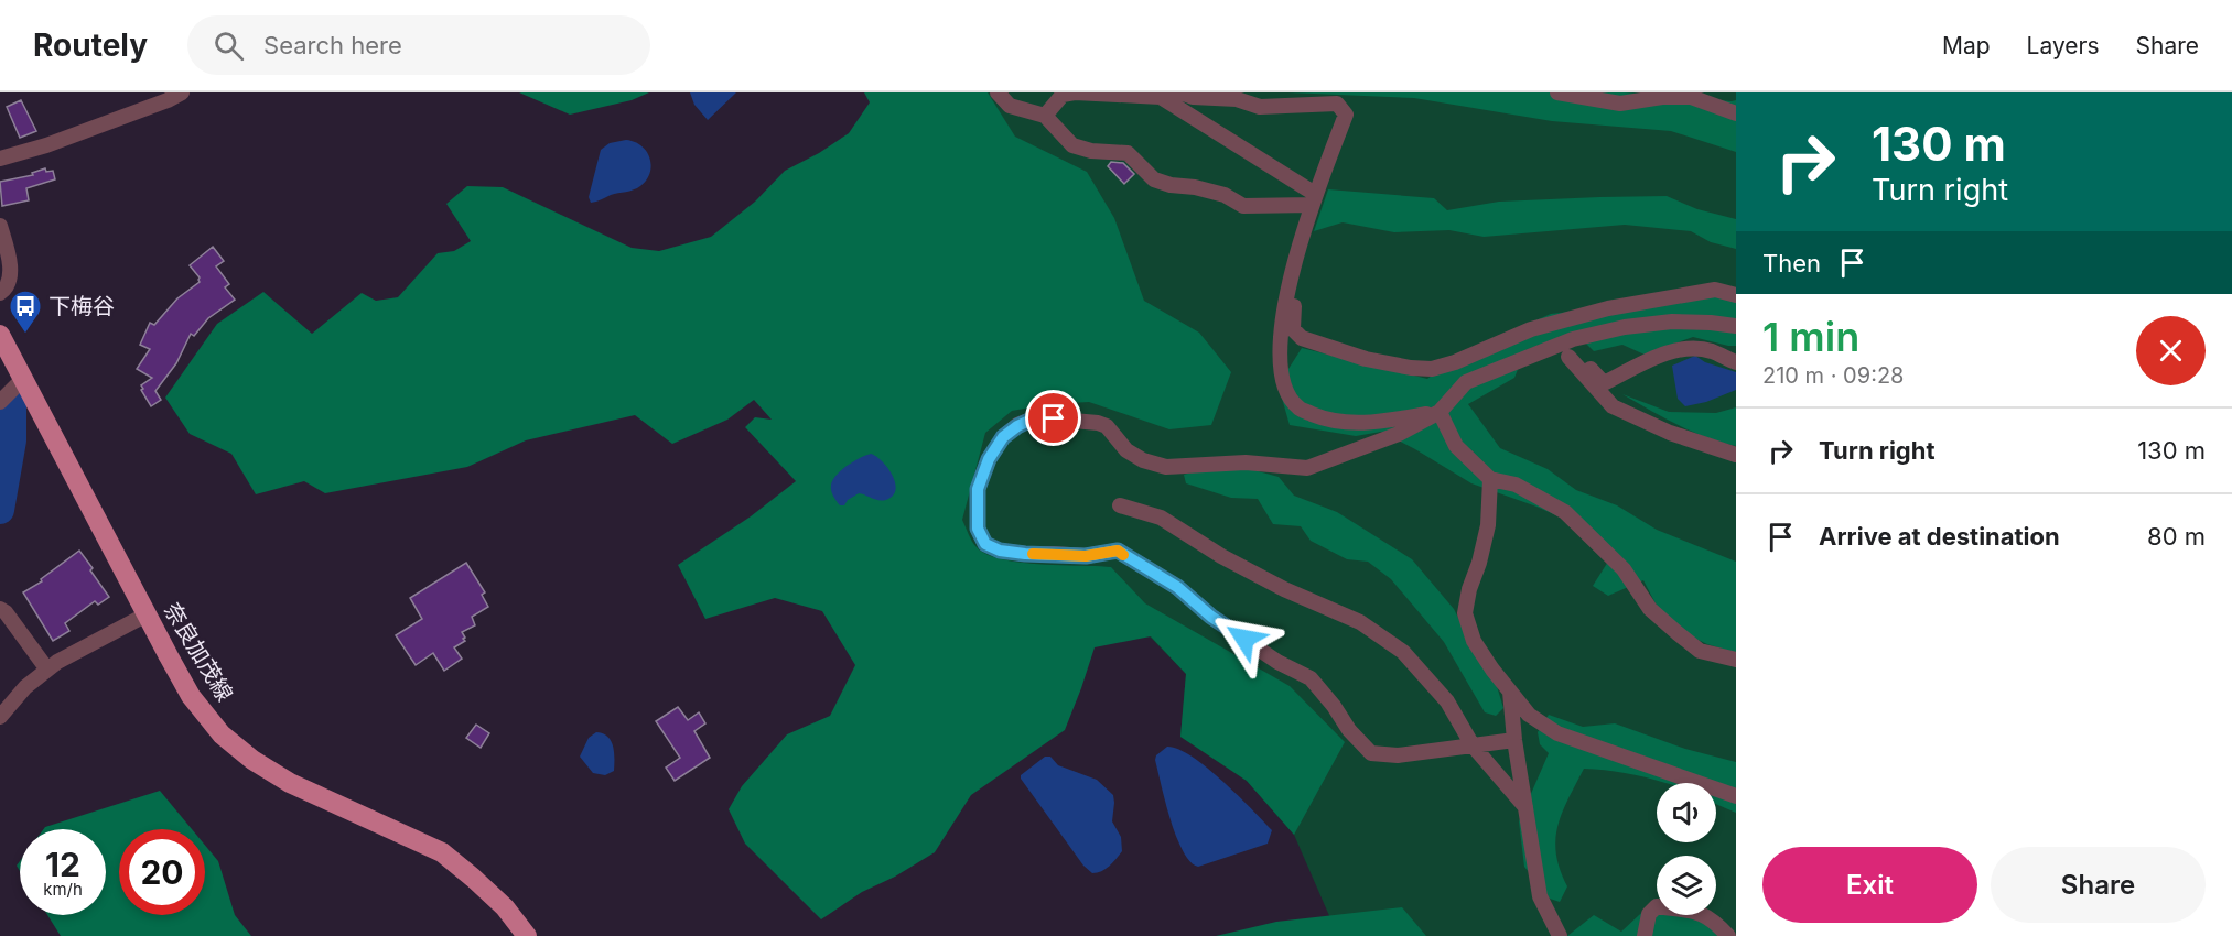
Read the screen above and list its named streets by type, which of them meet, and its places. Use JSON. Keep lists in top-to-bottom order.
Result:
{
  "streets": {
    "main road": ["奈良加茂線"]
  },
  "places": {
    "bus stop": ["下梅谷"]
  },
  "page": {
    "header": "Routely",
    "search": "Search here",
    "nav": ["Map", "Layers", "Share"],
    "turn": ["130 m", "Turn right"],
    "then": "Then",
    "heading": ["1 min", "210 m · 09:28"],
    "list": [
      {
        "name": "Turn right",
        "value": "130 m"
      },
      {
        "name": "Arrive at destination",
        "value": "80 m"
      }
    ],
    "speed": "12 km/h",
    "limit": "20",
    "buttons": ["Exit", "Share"]
  }
}
